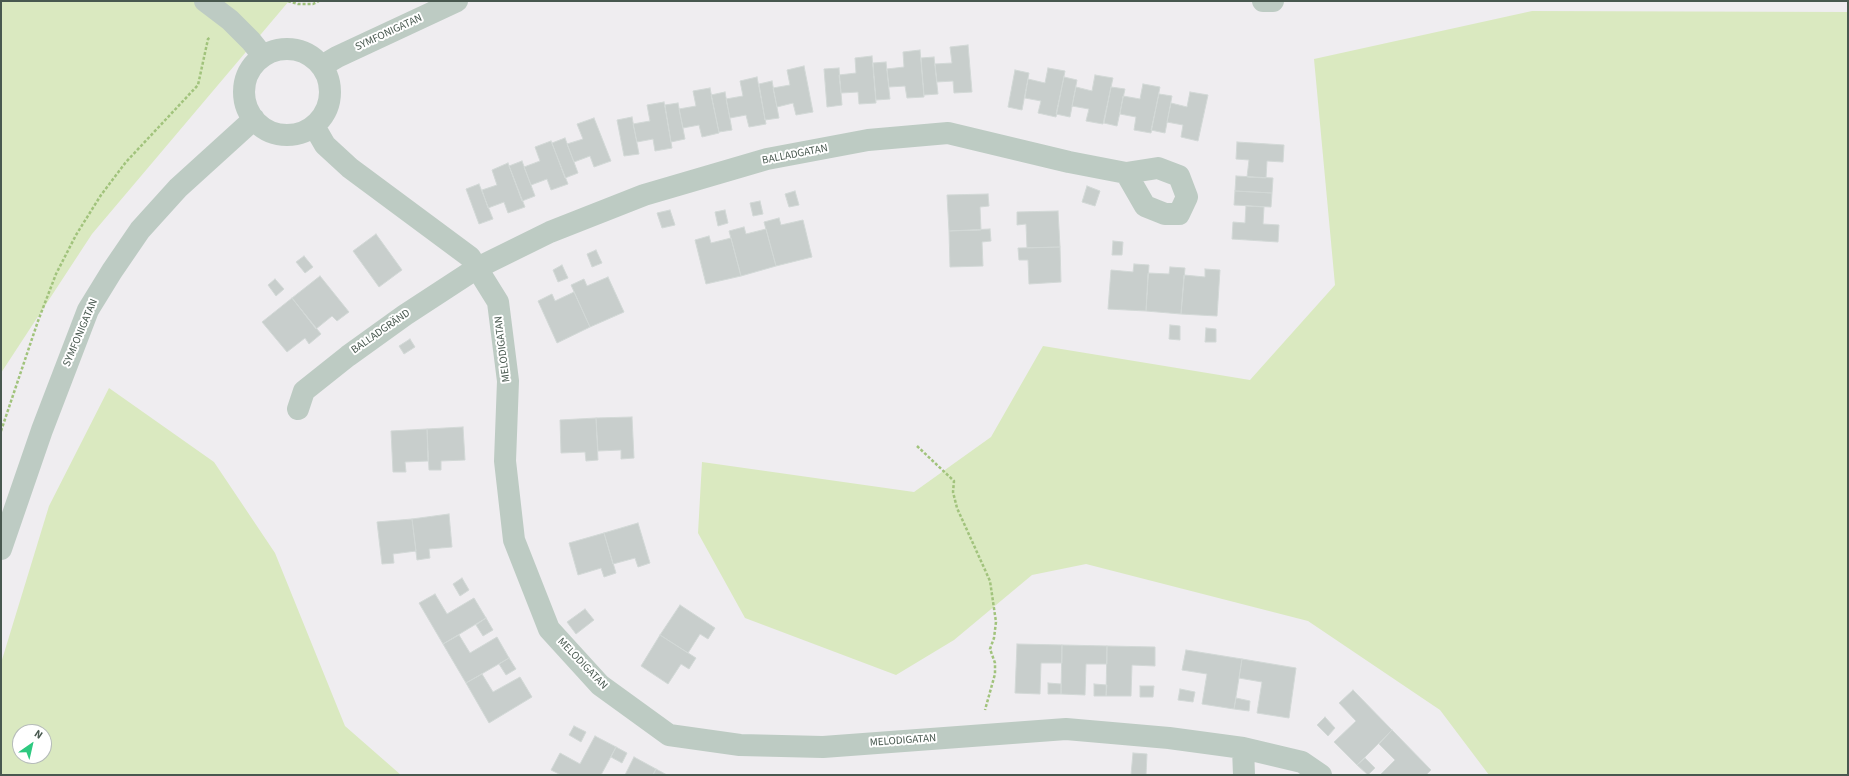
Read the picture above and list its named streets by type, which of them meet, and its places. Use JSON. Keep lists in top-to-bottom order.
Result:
{
  "streets": {
    "street": [
      "SYMFONIGATAN",
      "BALLADGATAN",
      "BALLADGRÄND",
      "MELODIGATAN"
    ]
  },
  "crossings": [
    ["SYMFONIGATAN", "MELODIGATAN"],
    ["BALLADGATAN", "BALLADGRÄND"],
    ["BALLADGATAN", "MELODIGATAN"],
    ["BALLADGRÄND", "MELODIGATAN"]
  ],
  "north": "top right"
}
